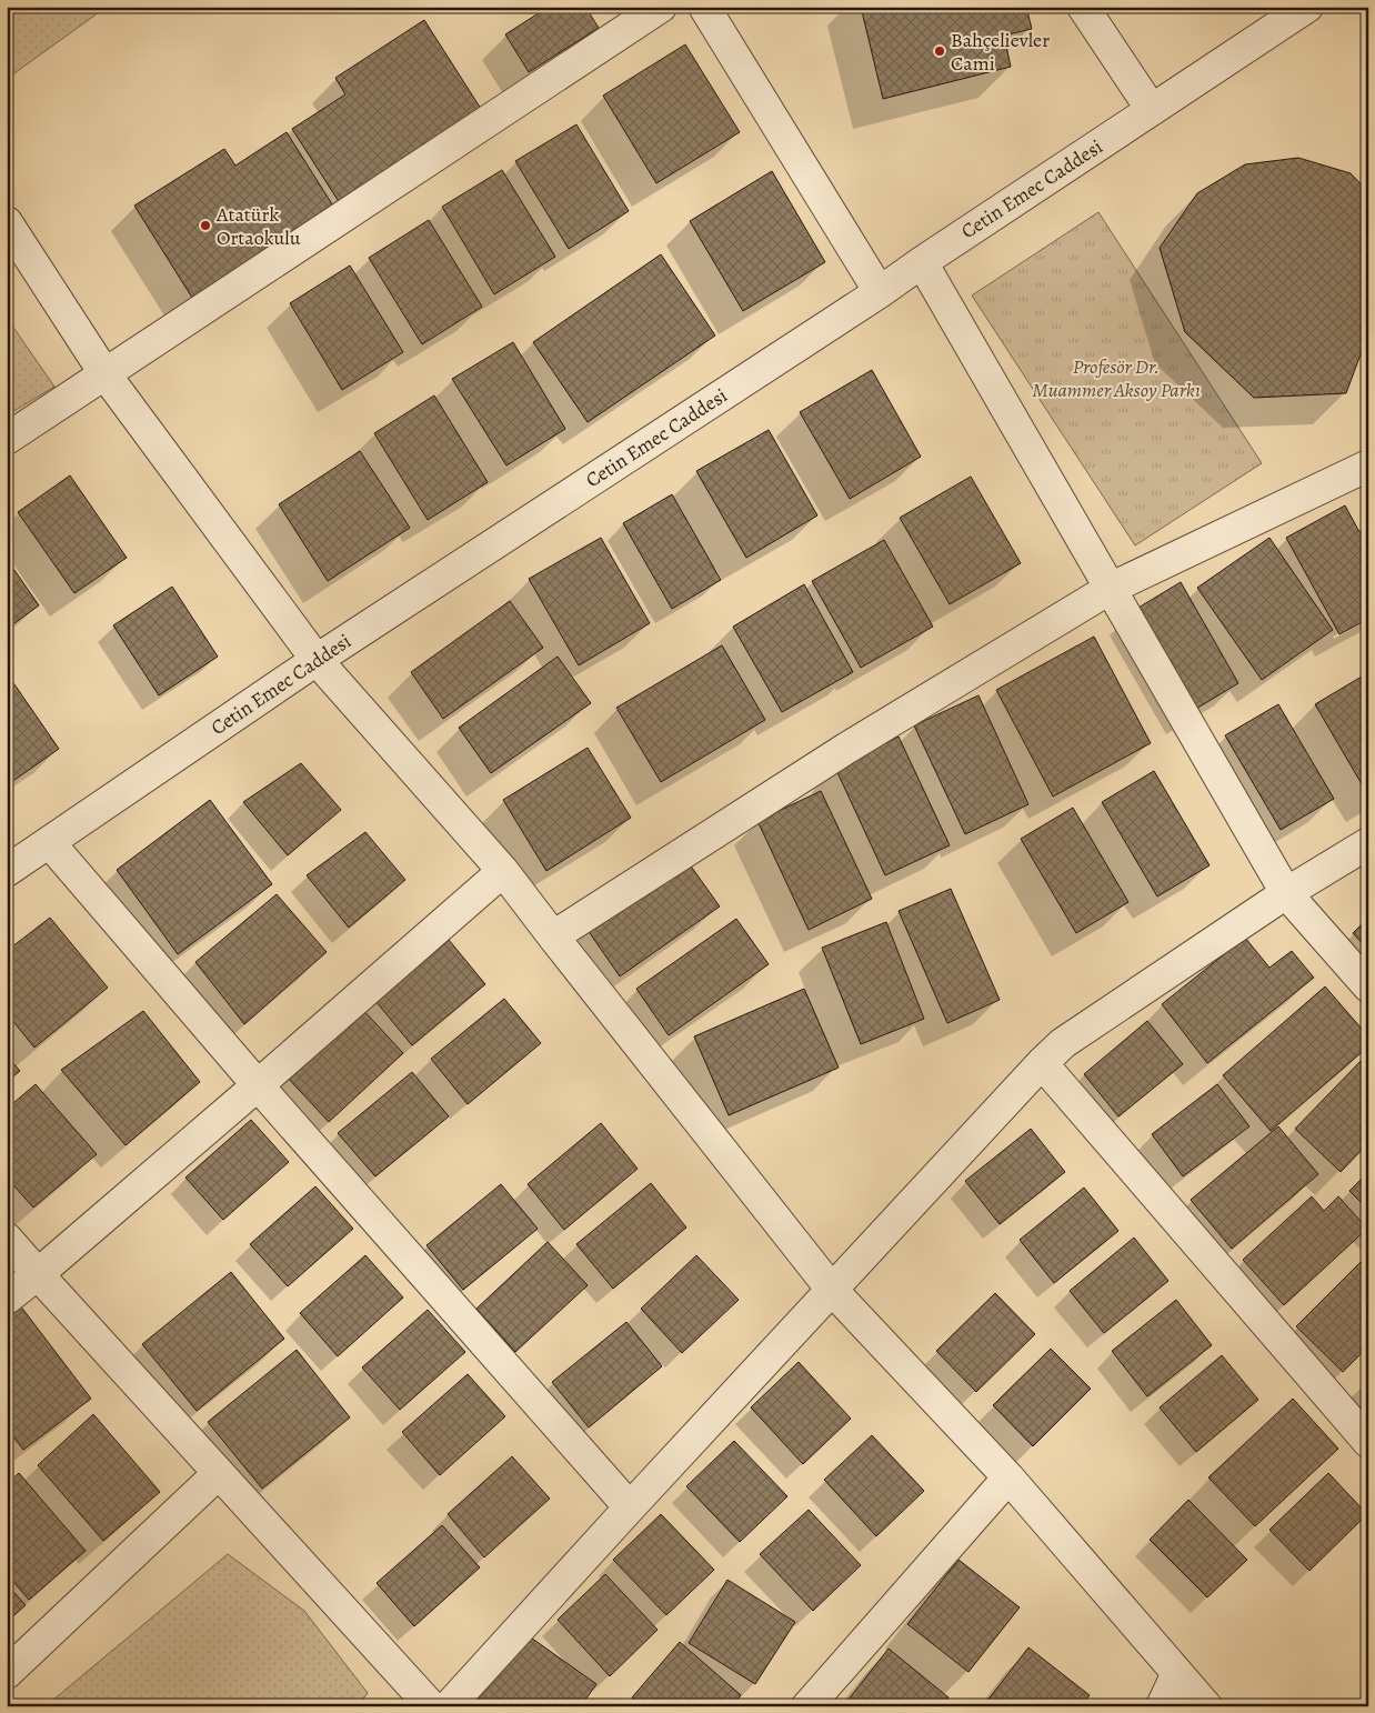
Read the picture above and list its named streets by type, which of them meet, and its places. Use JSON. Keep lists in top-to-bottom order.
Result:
{
  "streets": {
    "street": ["Cetin Emec Caddesi"]
  },
  "parks": ["Profesör Dr. Muammer Aksoy Parkı"],
  "places": ["Bahçelievler Cami", "Atatürk Ortaokulu"]
}
